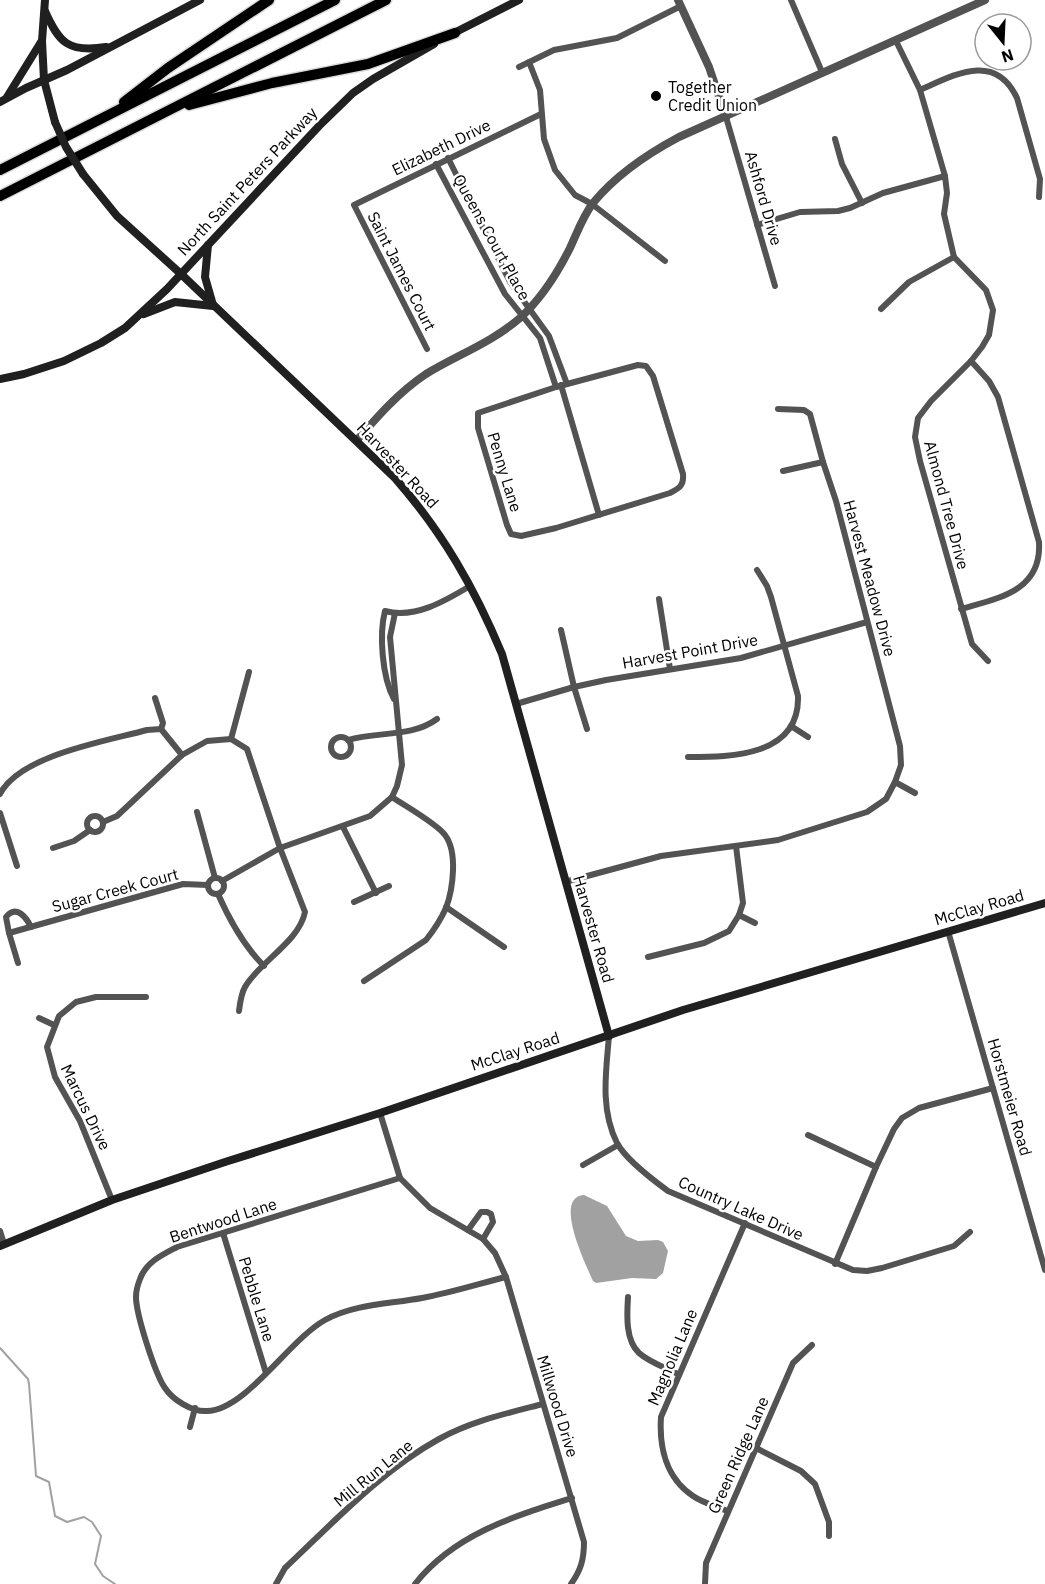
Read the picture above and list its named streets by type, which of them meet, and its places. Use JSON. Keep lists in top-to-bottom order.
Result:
{
  "streets": {
    "main road": ["North Saint Peters Parkway", "Harvester Road", "McClay Road"],
    "street": [
      "Elizabeth Drive",
      "Ashford Drive",
      "Queens Court Place",
      "Saint James Court",
      "Penny Lane",
      "Almond Tree Drive",
      "Harvest Meadow Drive",
      "Harvest Point Drive",
      "Sugar Creek Court",
      "Horstmeier Road",
      "Marcus Drive",
      "Country Lake Drive",
      "Bentwood Lane",
      "Pebble Lane",
      "Magnolia Lane",
      "Millwood Drive",
      "Green Ridge Lane",
      "Mill Run Lane"
    ]
  },
  "crossings": [
    ["Elizabeth Drive", "Queens Court Place"],
    ["Elizabeth Drive", "Saint James Court"],
    ["North Saint Peters Parkway", "Harvester Road"],
    ["Queens Court Place", "Penny Lane"],
    ["Harvester Road", "Harvest Meadow Drive"],
    ["Harvester Road", "Harvest Point Drive"],
    ["Harvester Road", "McClay Road"],
    ["Harvester Road", "Country Lake Drive"],
    ["Harvest Meadow Drive", "Harvest Point Drive"],
    ["McClay Road", "Horstmeier Road"],
    ["McClay Road", "Marcus Drive"],
    ["McClay Road", "Country Lake Drive"],
    ["McClay Road", "Millwood Drive"],
    ["Country Lake Drive", "Magnolia Lane"],
    ["Bentwood Lane", "Pebble Lane"],
    ["Bentwood Lane", "Millwood Drive"],
    ["Magnolia Lane", "Green Ridge Lane"],
    ["Millwood Drive", "Mill Run Lane"]
  ],
  "places": ["Together Credit Union"],
  "north": "bottom"
}
